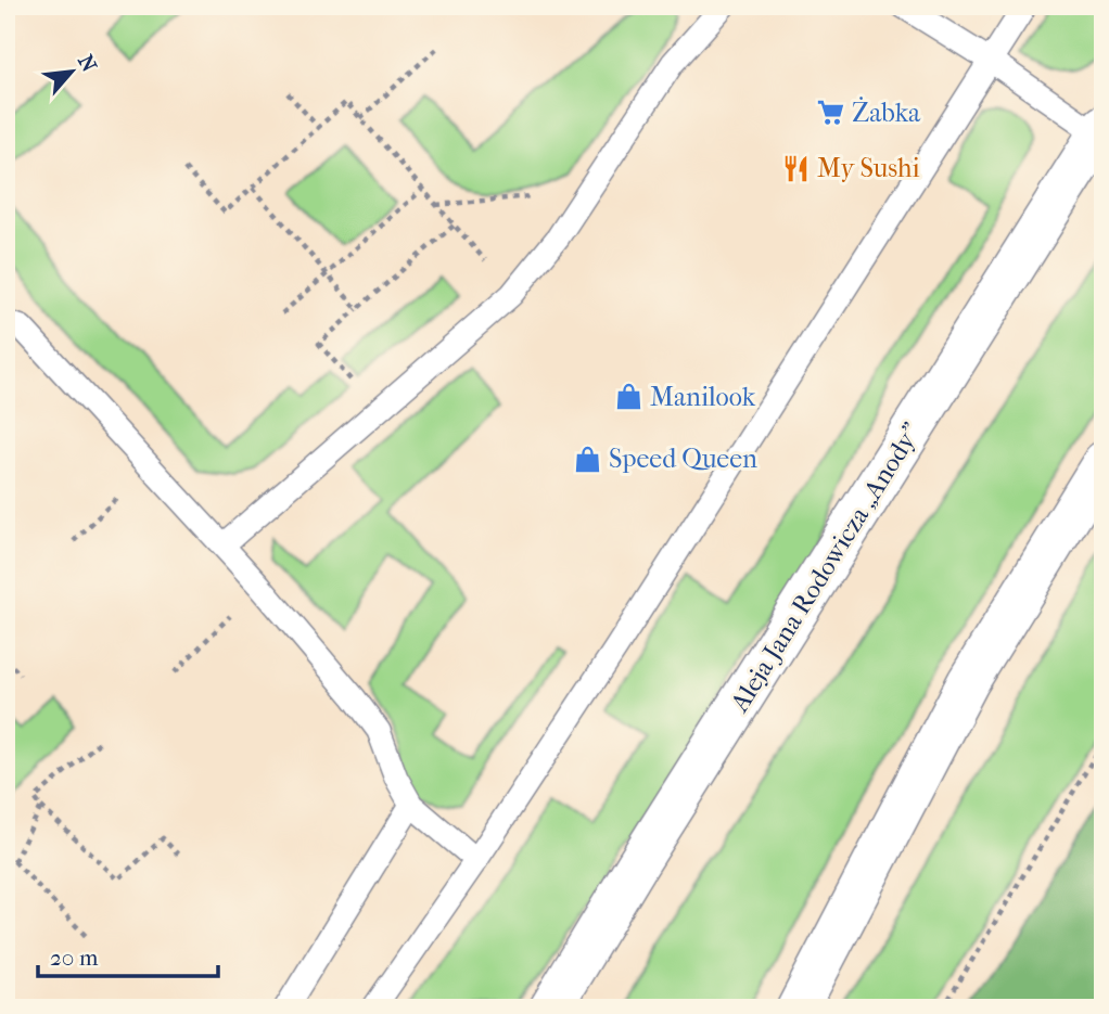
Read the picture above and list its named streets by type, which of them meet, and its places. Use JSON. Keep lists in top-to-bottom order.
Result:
{
  "streets": {
    "main road": ["Aleja Jana Rodowicza „Anody”"]
  },
  "places": {
    "supermarket": ["Żabka"],
    "restaurant": ["My Sushi"],
    "shop": ["Manilook", "Speed Queen"]
  },
  "scale_bar": "20 m",
  "north": "top right"
}
